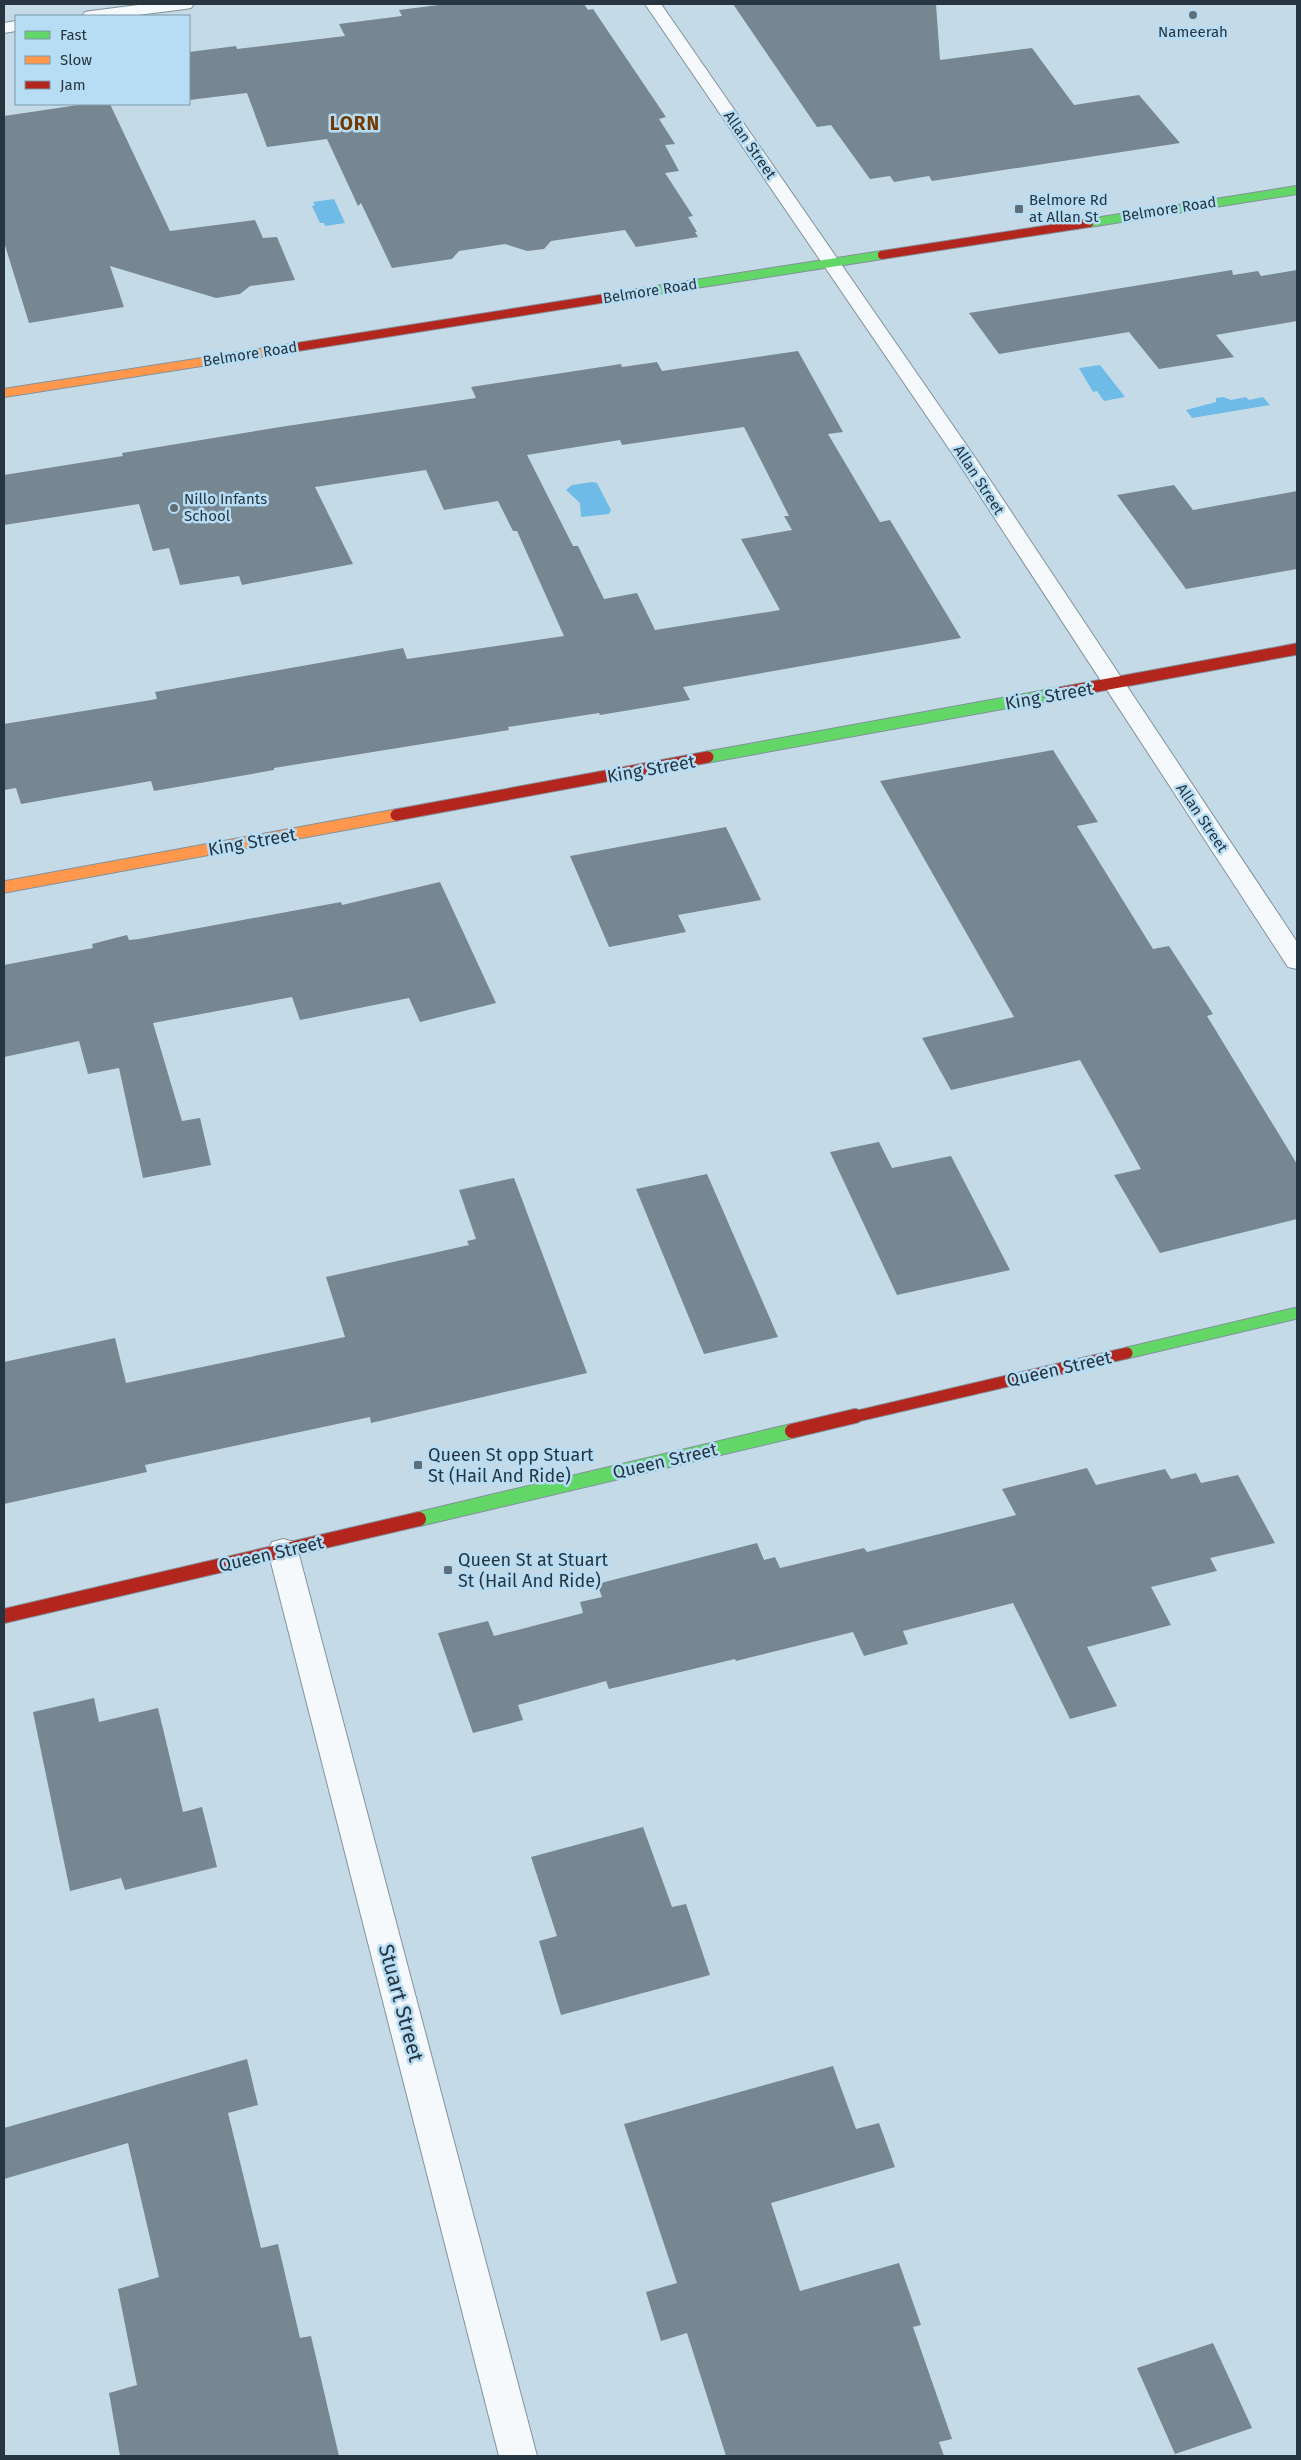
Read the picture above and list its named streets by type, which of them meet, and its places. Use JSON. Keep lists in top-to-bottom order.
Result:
{
  "streets": {
    "street": [
      "Allan Street",
      "Belmore Road",
      "King Street",
      "Queen Street",
      "Stuart Street"
    ]
  },
  "crossings": [
    ["Allan Street", "Belmore Road"],
    ["Allan Street", "King Street"],
    ["Queen Street", "Stuart Street"]
  ],
  "districts": ["LORN"],
  "places": {
    "other": ["Nameerah", "Nillo Infants School"],
    "transit": ["Belmore Rd at Allan St", "Queen St opp Stuart St (Hail And Ride)", "Queen St at Stuart St (Hail And Ride)"]
  },
  "legend": ["Fast", "Slow", "Jam"]
}
